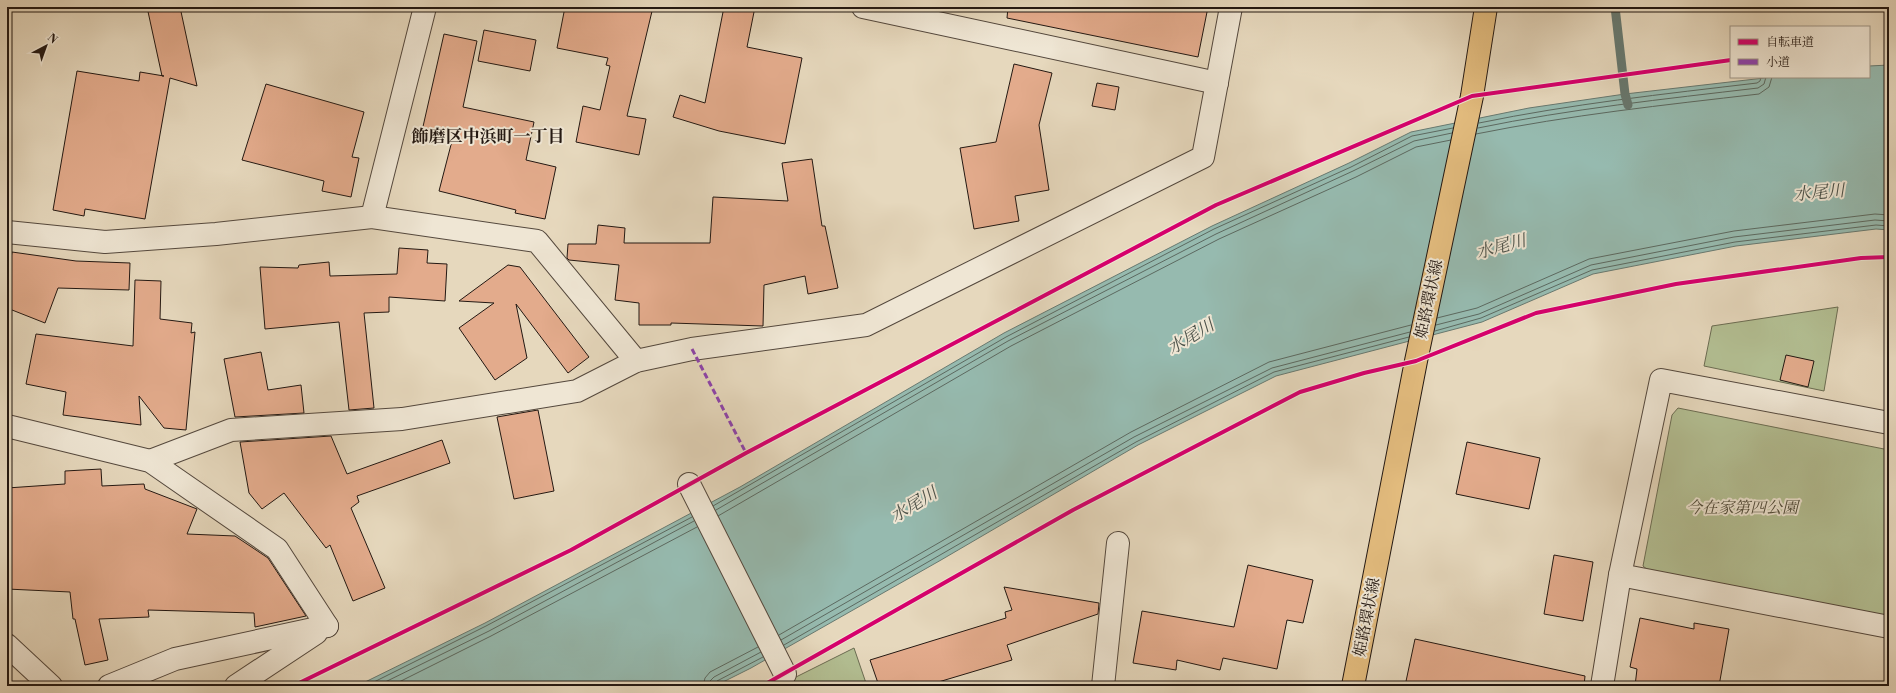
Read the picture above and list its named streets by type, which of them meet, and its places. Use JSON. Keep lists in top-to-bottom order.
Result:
{
  "streets": {
    "main road": ["姫路環状線"]
  },
  "districts": ["飾磨区中浜町一丁目"],
  "water": ["水尾川"],
  "parks": ["今在家第四公園"],
  "legend": ["自転車道", "小道"],
  "north": "top right"
}
